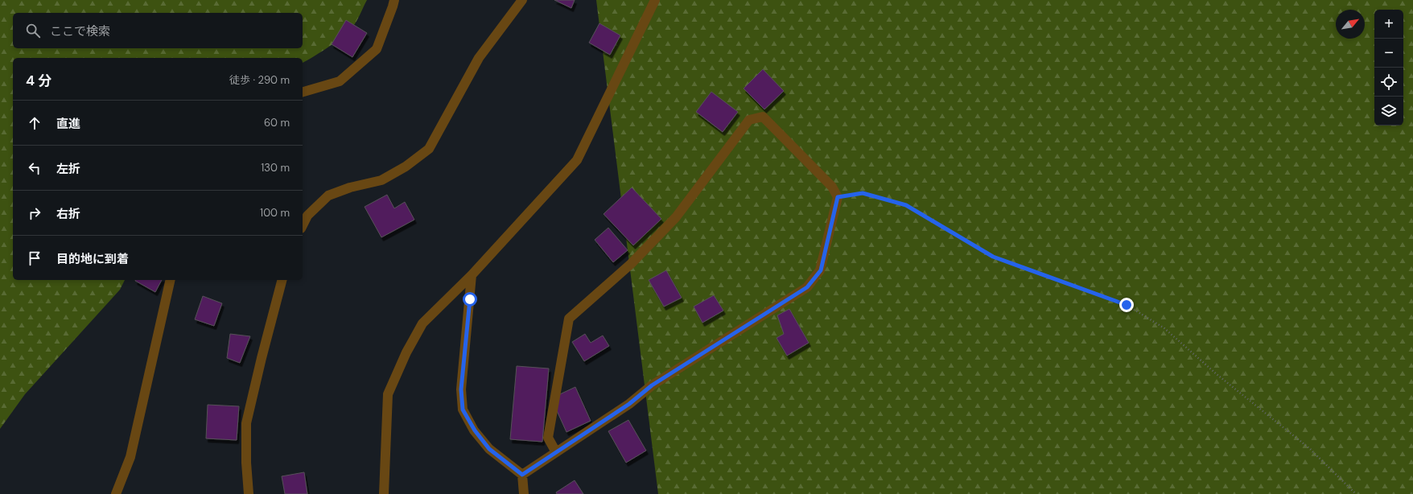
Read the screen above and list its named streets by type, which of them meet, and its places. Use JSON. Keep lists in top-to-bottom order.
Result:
{
  "north": "top right",
  "page": {
    "map_buttons": ["+", "−"],
    "search": "ここで検索",
    "heading": ["4 分", "徒歩 · 290 m"],
    "list": [
      ["直進", "60 m"],
      ["左折", "130 m"],
      ["右折", "100 m"],
      "目的地に到着"
    ]
  }
}
